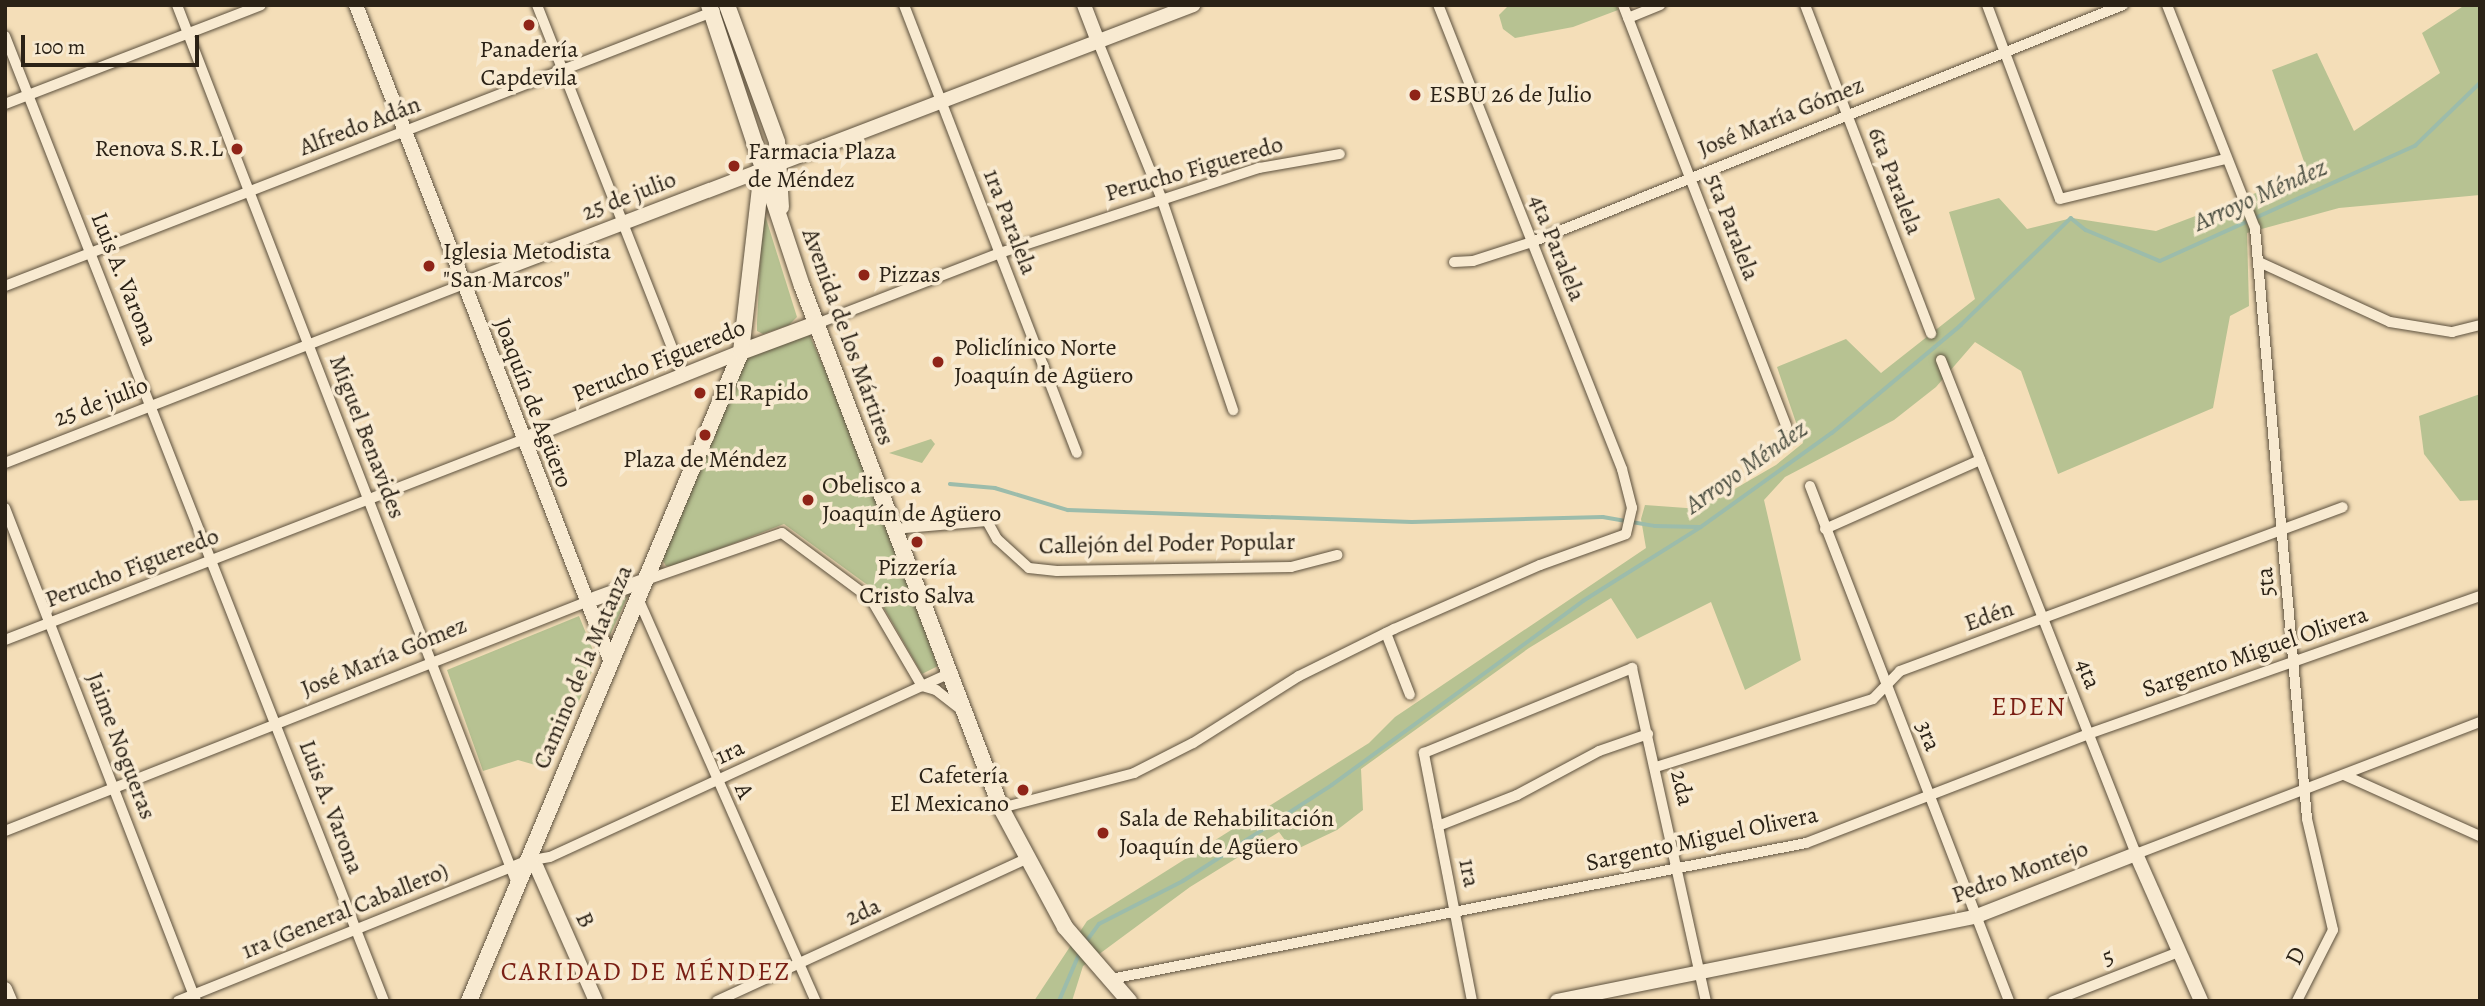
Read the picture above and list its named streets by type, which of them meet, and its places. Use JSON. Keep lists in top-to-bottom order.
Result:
{
  "streets": {
    "main road": ["Perucho Figueredo", "Avenida de los Mártires", "Camino de la Matanza"],
    "street": [
      "José María Gómez",
      "Alfredo Adán",
      "6ta Paralela",
      "25 de julio",
      "1ra Paralela",
      "5ta Paralela",
      "4ta Paralela",
      "Luis A. Varona",
      "Joaquín de Agüero",
      "Miguel Benavides",
      "Callejón del Poder Popular",
      "5ta",
      "Edén",
      "Sargento Miguel Olivera",
      "4ta",
      "3ra",
      "Jaime Nogueras",
      "1ra",
      "2da",
      "A",
      "Pedro Montejo",
      "1ra (General Caballero)",
      "B",
      "D",
      "5"
    ]
  },
  "crossings": [
    ["José María Gómez", "6ta Paralela"],
    ["José María Gómez", "5ta Paralela"],
    ["José María Gómez", "4ta Paralela"],
    ["José María Gómez", "Luis A. Varona"],
    ["José María Gómez", "Joaquín de Agüero"],
    ["José María Gómez", "Miguel Benavides"],
    ["José María Gómez", "Camino de la Matanza"],
    ["José María Gómez", "Jaime Nogueras"],
    ["José María Gómez", "1ra"],
    ["José María Gómez", "A"],
    ["Alfredo Adán", "Luis A. Varona"],
    ["Alfredo Adán", "Avenida de los Mártires"],
    ["Alfredo Adán", "Joaquín de Agüero"],
    ["Alfredo Adán", "Miguel Benavides"],
    ["Perucho Figueredo", "1ra Paralela"],
    ["Perucho Figueredo", "Luis A. Varona"],
    ["Perucho Figueredo", "Avenida de los Mártires"],
    ["Perucho Figueredo", "Joaquín de Agüero"],
    ["Perucho Figueredo", "Miguel Benavides"],
    ["Perucho Figueredo", "Camino de la Matanza"],
    ["Perucho Figueredo", "Jaime Nogueras"],
    ["25 de julio", "1ra Paralela"],
    ["25 de julio", "Luis A. Varona"],
    ["25 de julio", "Avenida de los Mártires"],
    ["25 de julio", "Joaquín de Agüero"],
    ["25 de julio", "Miguel Benavides"],
    ["Luis A. Varona", "1ra (General Caballero)"],
    ["Avenida de los Mártires", "Callejón del Poder Popular"],
    ["Avenida de los Mártires", "Sargento Miguel Olivera"],
    ["Avenida de los Mártires", "Camino de la Matanza"],
    ["Avenida de los Mártires", "1ra"],
    ["Avenida de los Mártires", "2da"],
    ["Joaquín de Agüero", "Camino de la Matanza"],
    ["Miguel Benavides", "Camino de la Matanza"],
    ["Miguel Benavides", "1ra (General Caballero)"],
    ["5ta", "Edén"],
    ["5ta", "Sargento Miguel Olivera"],
    ["5ta", "Pedro Montejo"],
    ["5ta", "D"],
    ["Edén", "4ta"],
    ["Edén", "3ra"],
    ["Edén", "2da"],
    ["Sargento Miguel Olivera", "4ta"],
    ["Sargento Miguel Olivera", "3ra"],
    ["Sargento Miguel Olivera", "1ra"],
    ["Sargento Miguel Olivera", "2da"],
    ["Camino de la Matanza", "1ra"],
    ["Camino de la Matanza", "A"],
    ["Camino de la Matanza", "1ra (General Caballero)"],
    ["Camino de la Matanza", "B"],
    ["4ta", "Pedro Montejo"],
    ["4ta", "5"],
    ["3ra", "Pedro Montejo"],
    ["Jaime Nogueras", "1ra (General Caballero)"],
    ["1ra", "2da"],
    ["1ra", "A"],
    ["1ra", "1ra (General Caballero)"],
    ["1ra", "B"],
    ["2da", "A"],
    ["2da", "Pedro Montejo"],
    ["1ra (General Caballero)", "B"]
  ],
  "districts": ["EDEN", "CARIDAD DE MÉNDEZ"],
  "water": ["Arroyo Méndez"],
  "places": [
    "Panadería Capdevila",
    "ESBU 26 de Julio",
    "Renova S.R.L",
    "Farmacia Plaza de Méndez",
    "Iglesia Metodista \"San Marcos\"",
    "Pizzas",
    "Policlínico Norte Joaquín de Agüero",
    "El Rapido",
    "Plaza de Méndez",
    "Obelisco a Joaquín de Agüero",
    "Pizzería Cristo Salva",
    "Cafetería El Mexicano",
    "Sala de Rehabilitación Joaquín de Agüero"
  ],
  "scale_bar": "100 m"
}
